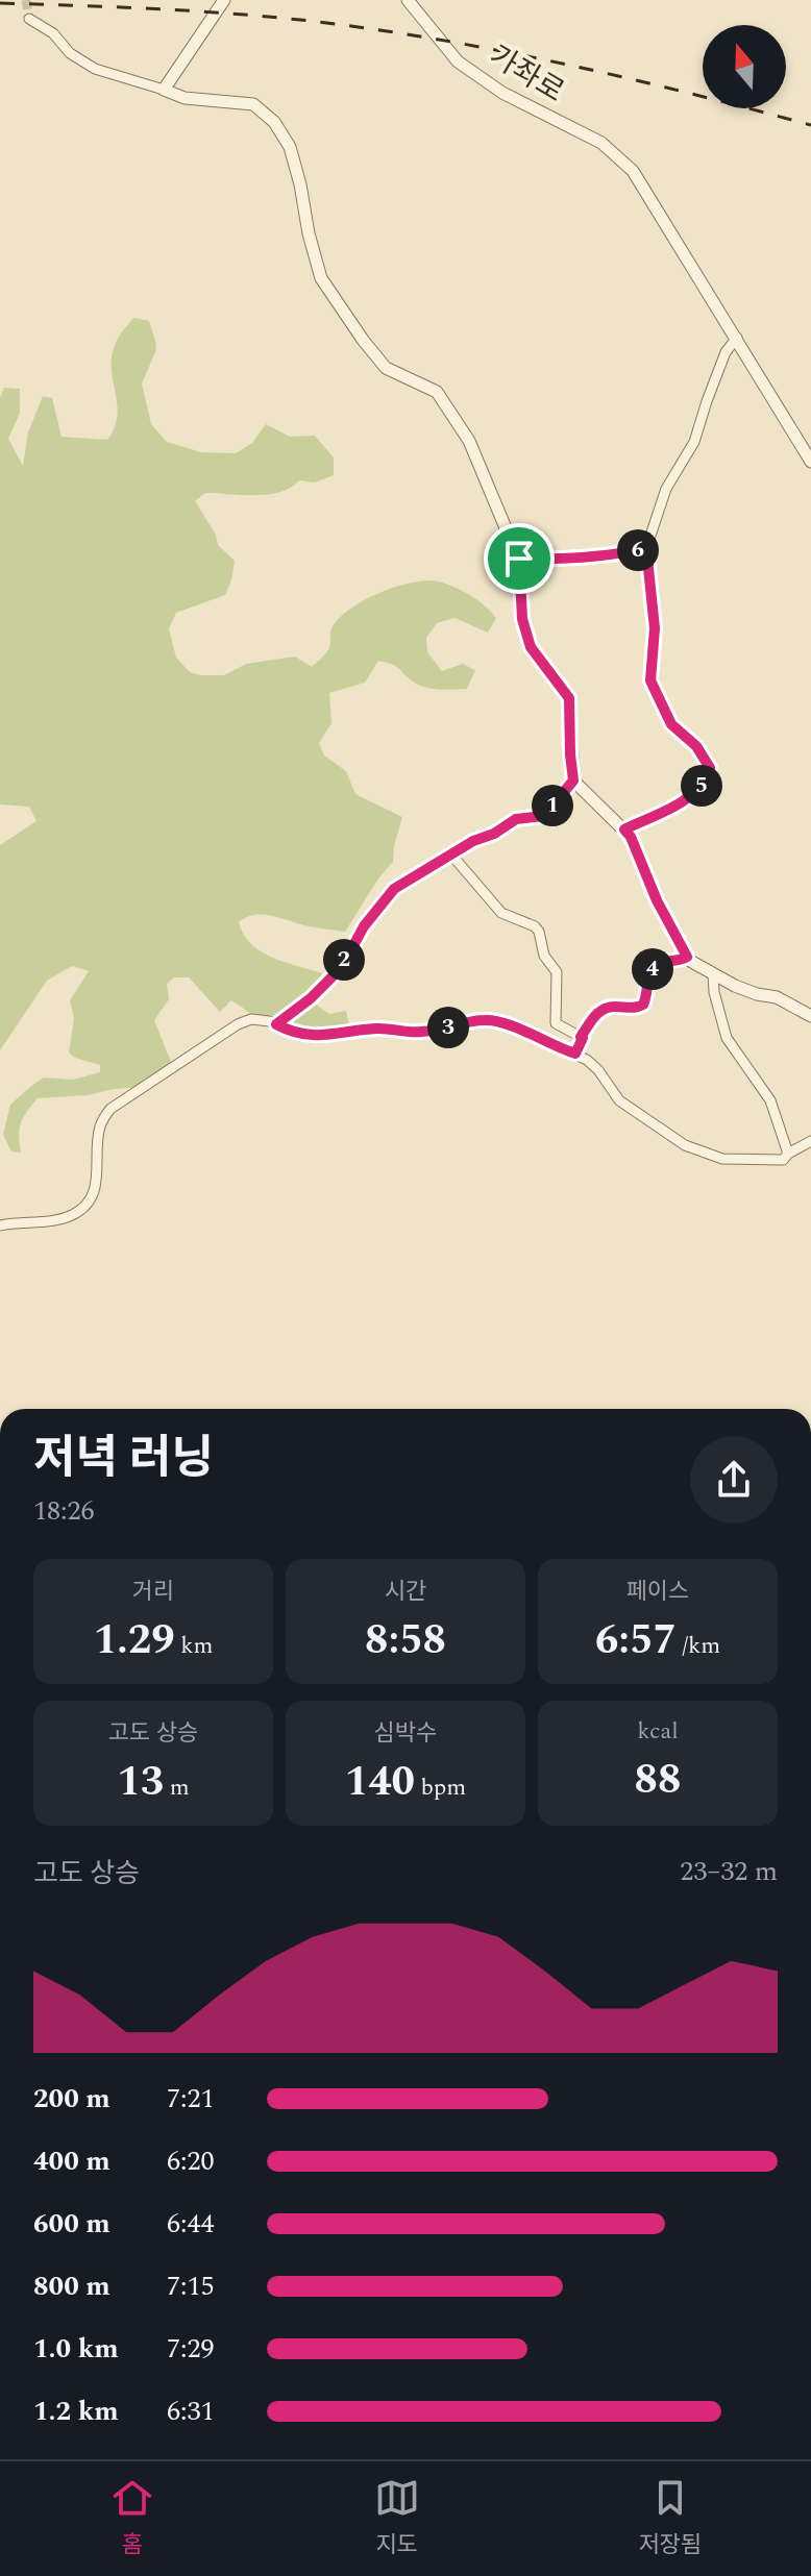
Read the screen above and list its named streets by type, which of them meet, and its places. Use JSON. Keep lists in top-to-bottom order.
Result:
{
  "streets": {
    "street": ["가좌로"]
  },
  "north": "top",
  "page": {
    "pins": [
      "6",
      "5",
      "1",
      "2",
      "4",
      "3"
    ],
    "heading": ["저녁 러닝", "18:26"],
    "stats": [
      ["거리", "1.29 km"],
      ["시간", "8:58"],
      ["페이스", "6:57 /km"],
      ["고도 상승", "13 m"],
      ["심박수", "140 bpm"],
      ["kcal", "88"]
    ],
    "chart": ["고도 상승", "23–32 m"],
    "list": [
      {
        "name": "200 m",
        "note": "7:21"
      },
      {
        "name": "400 m",
        "note": "6:20"
      },
      {
        "name": "600 m",
        "note": "6:44"
      },
      {
        "name": "800 m",
        "note": "7:15"
      },
      {
        "name": "1.0 km",
        "note": "7:29"
      },
      {
        "name": "1.2 km",
        "note": "6:31"
      }
    ],
    "tabs": ["홈", "지도", "저장됨"]
  }
}
